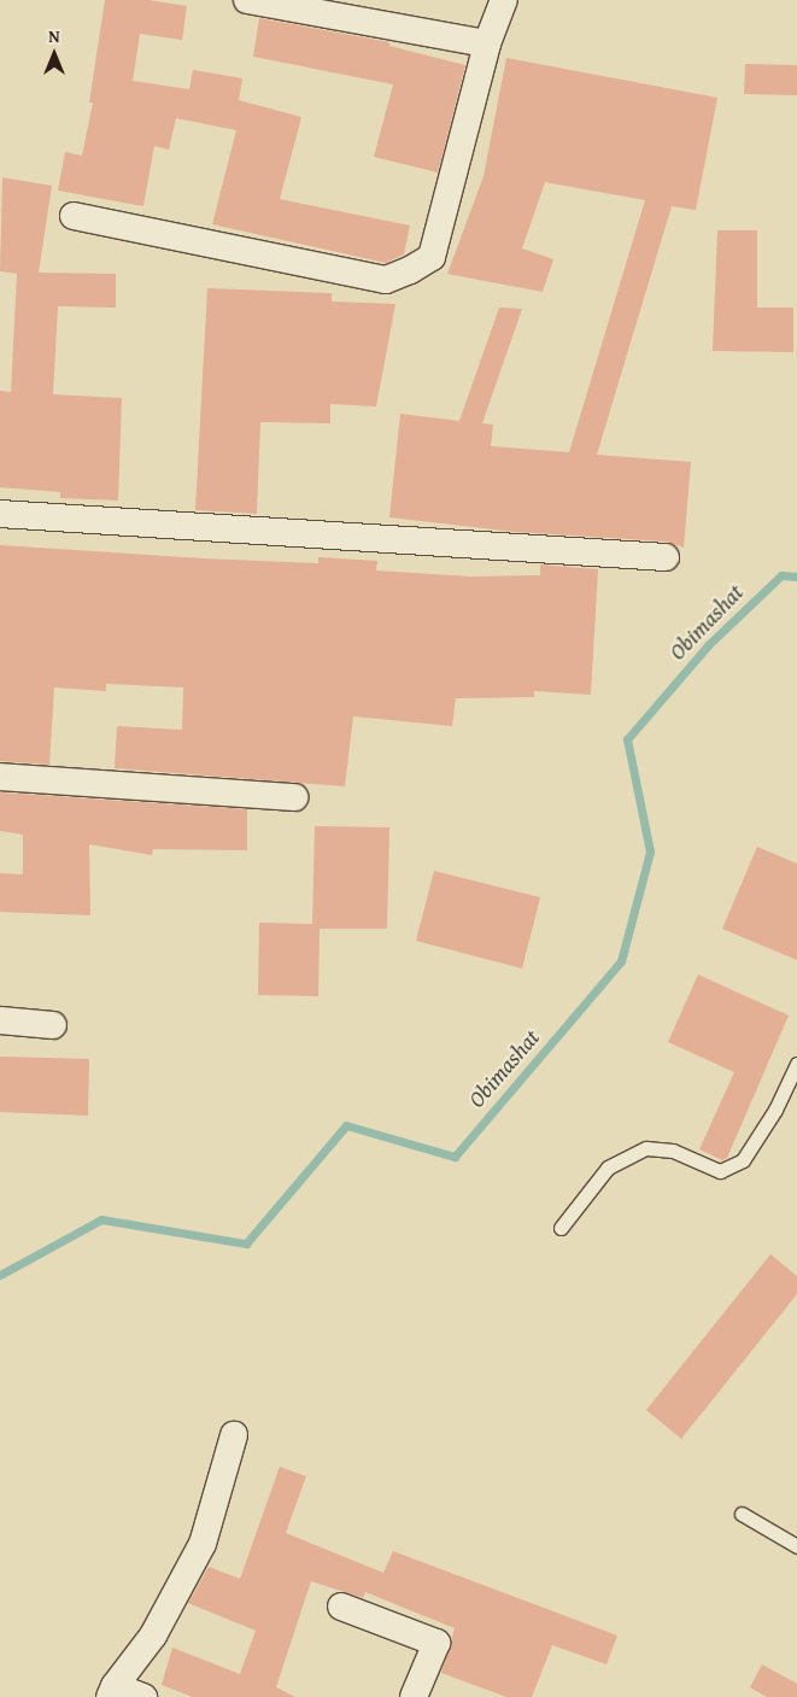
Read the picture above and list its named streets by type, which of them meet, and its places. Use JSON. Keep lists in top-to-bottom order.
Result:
{
  "water": ["Obimashat"],
  "north": "top"
}
